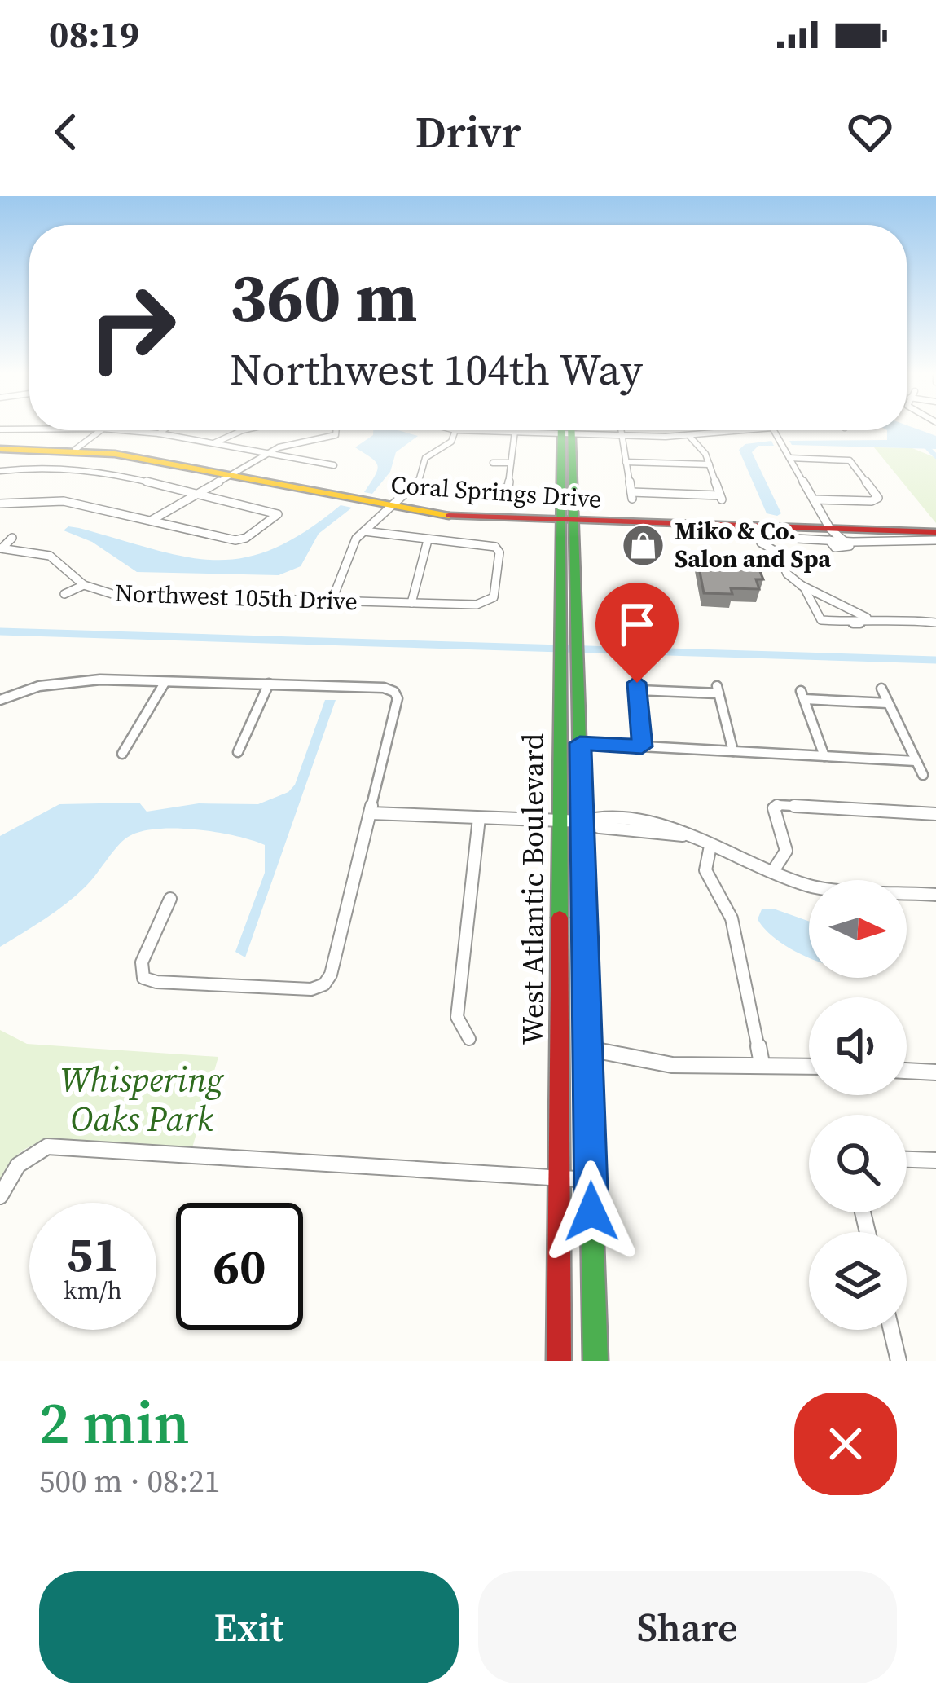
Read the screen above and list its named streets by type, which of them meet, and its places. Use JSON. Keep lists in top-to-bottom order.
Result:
{
  "streets": {
    "main road": ["Coral Springs Drive", "West Atlantic Boulevard"],
    "street": ["Northwest 105th Drive"]
  },
  "crossings": [
    ["Coral Springs Drive", "West Atlantic Boulevard"]
  ],
  "parks": ["Whispering Oaks Park"],
  "places": {
    "shop": ["Miko & Co. Salon and Spa"]
  },
  "north": "right",
  "page": {
    "status": "08:19",
    "header": "Drivr",
    "turn": ["360 m", "Northwest 104th Way"],
    "speed": "51 km/h",
    "limit": "60",
    "heading": ["2 min", "500 m · 08:21"],
    "buttons": ["Exit", "Share"]
  }
}
